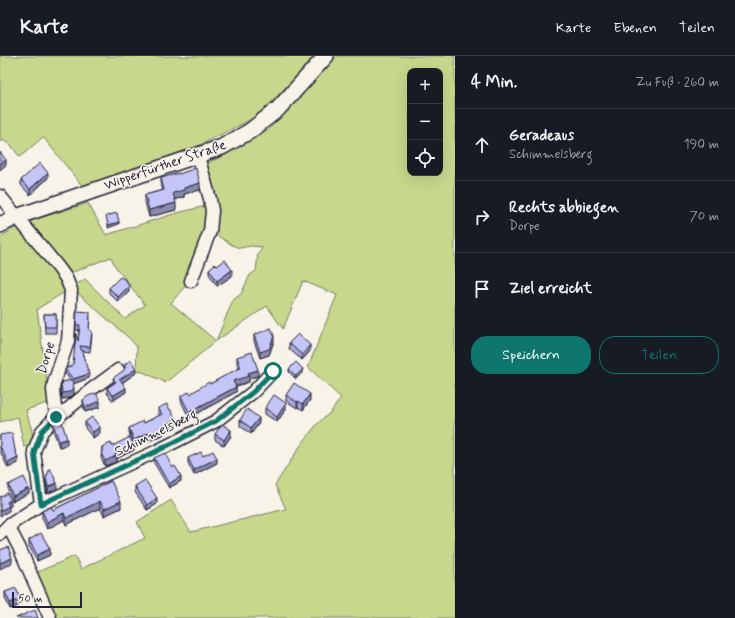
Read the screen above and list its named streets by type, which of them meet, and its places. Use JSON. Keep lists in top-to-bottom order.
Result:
{
  "streets": {
    "main road": ["Wipperfürther Straße"],
    "street": ["Dorpe", "Schimmelsberg"]
  },
  "crossings": [
    ["Wipperfürther Straße", "Dorpe"]
  ],
  "scale_bar": "50 m",
  "page": {
    "header": "Karte",
    "nav": ["Karte", "Ebenen", "Teilen"],
    "heading": ["4 Min.", "Zu Fuß · 260 m"],
    "map_buttons": ["+", "−"],
    "list": [
      ["Geradeaus", "Schimmelsberg", "190 m"],
      ["Rechts abbiegen", "Dorpe", "70 m"],
      "Ziel erreicht"
    ],
    "buttons": ["Speichern", "Teilen"],
    "scale": "50 m"
  }
}
